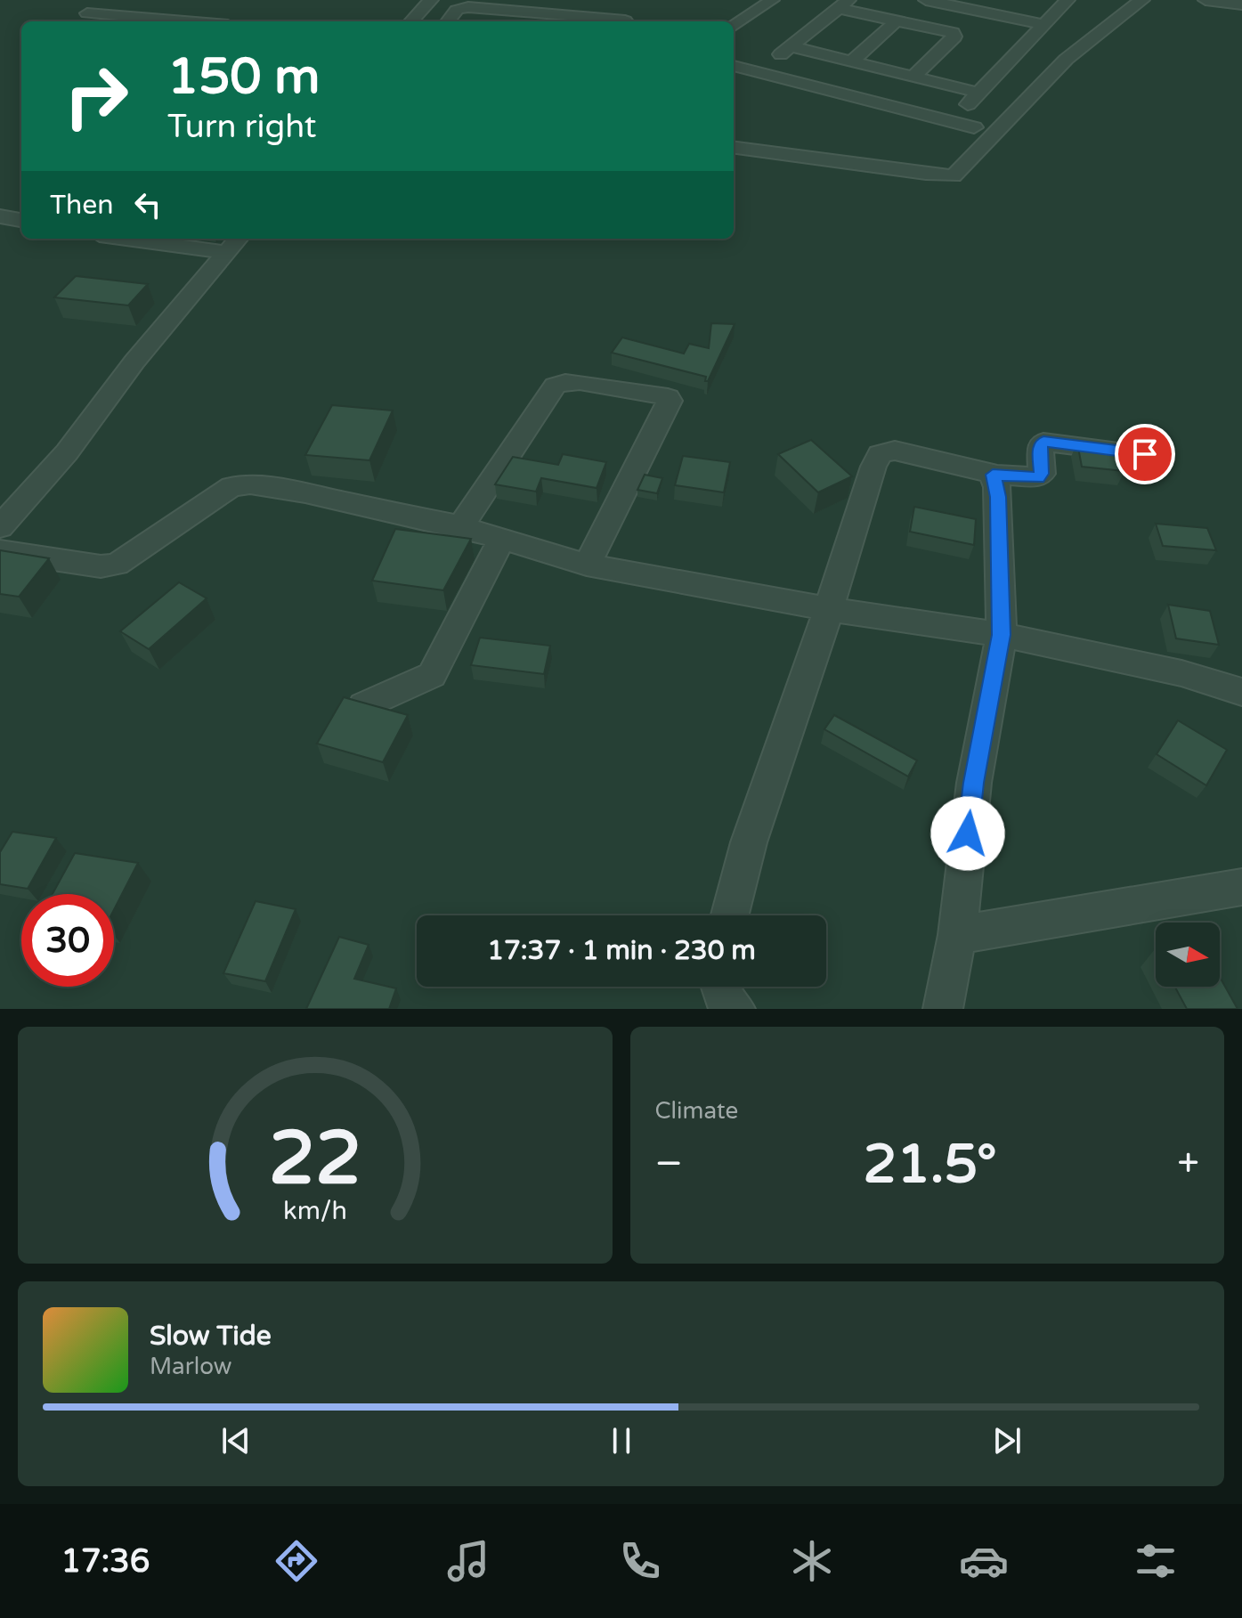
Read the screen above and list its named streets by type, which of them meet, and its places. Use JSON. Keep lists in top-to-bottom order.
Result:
{
  "north": "right",
  "page": {
    "turn": ["150 m", "Turn right"],
    "then": "Then",
    "limit": "30",
    "trip": "17:37 · 1 min · 230 m",
    "tile": "Climate",
    "heat": ["−", "21.5°", "+"],
    "song": ["Slow Tide", "Marlow"],
    "tabs": "17:36",
    "gauge": ["22", "km/h"]
  }
}
